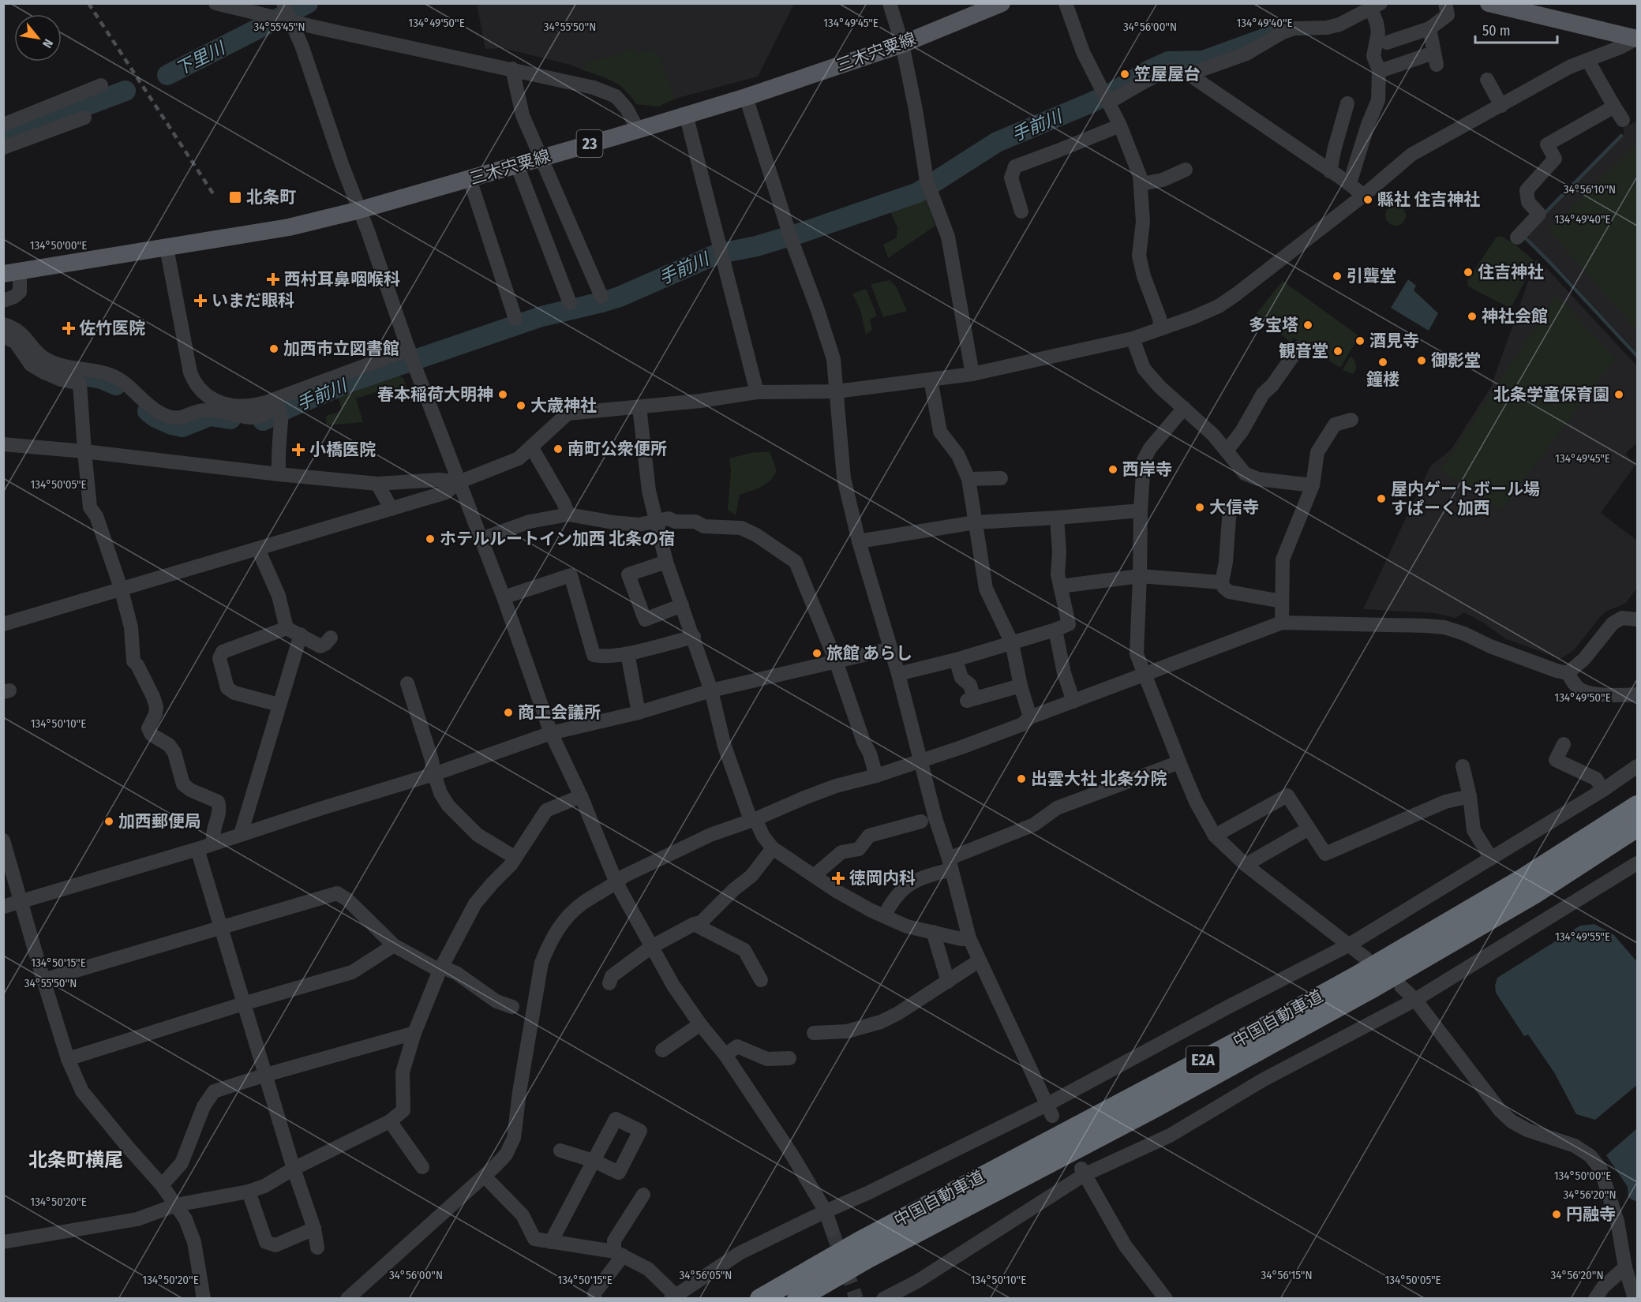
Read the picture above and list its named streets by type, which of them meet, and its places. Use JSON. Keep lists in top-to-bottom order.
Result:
{
  "streets": {
    "highway": ["中国自動車道", "E2A"],
    "main road": ["三木宍粟線", "23"]
  },
  "districts": ["北条町横尾"],
  "water": ["下里川", "手前川"],
  "places": {
    "other": [
      "笠屋屋台",
      "縣社 住吉神社",
      "住吉神社",
      "引聾堂",
      "神社会館",
      "多宝塔",
      "酒見寺",
      "加西市立図書館",
      "観音堂",
      "御影堂",
      "鐘楼",
      "春本稲荷大明神",
      "北条学童保育園",
      "大歳神社",
      "南町公衆便所",
      "西岸寺",
      "屋内ゲートボール場 すぱーく加西",
      "大信寺",
      "ホテルルートイン加西 北条の宿",
      "旅館 あらし",
      "商工会議所",
      "出雲大社 北条分院",
      "加西郵便局",
      "円融寺"
    ],
    "transit": ["北条町"],
    "health": [
      "西村耳鼻咽喉科",
      "いまだ眼科",
      "佐竹医院",
      "小橋医院",
      "徳岡内科"
    ]
  },
  "scale_bar": "50 m",
  "north": "bottom right",
  "coordinates": [
    "134°49'45\"E",
    "134°49'40\"E",
    "134°49'50\"E",
    "34°55'45\"N",
    "34°55'50\"N",
    "34°56'00\"N",
    "34°56'10\"N",
    "134°50'00\"E",
    "134°50'05\"E",
    "134°50'10\"E",
    "134°49'55\"E",
    "134°50'15\"E",
    "34°56'20\"N",
    "134°50'20\"E",
    "34°56'05\"N",
    "34°56'15\"N"
  ]
}
